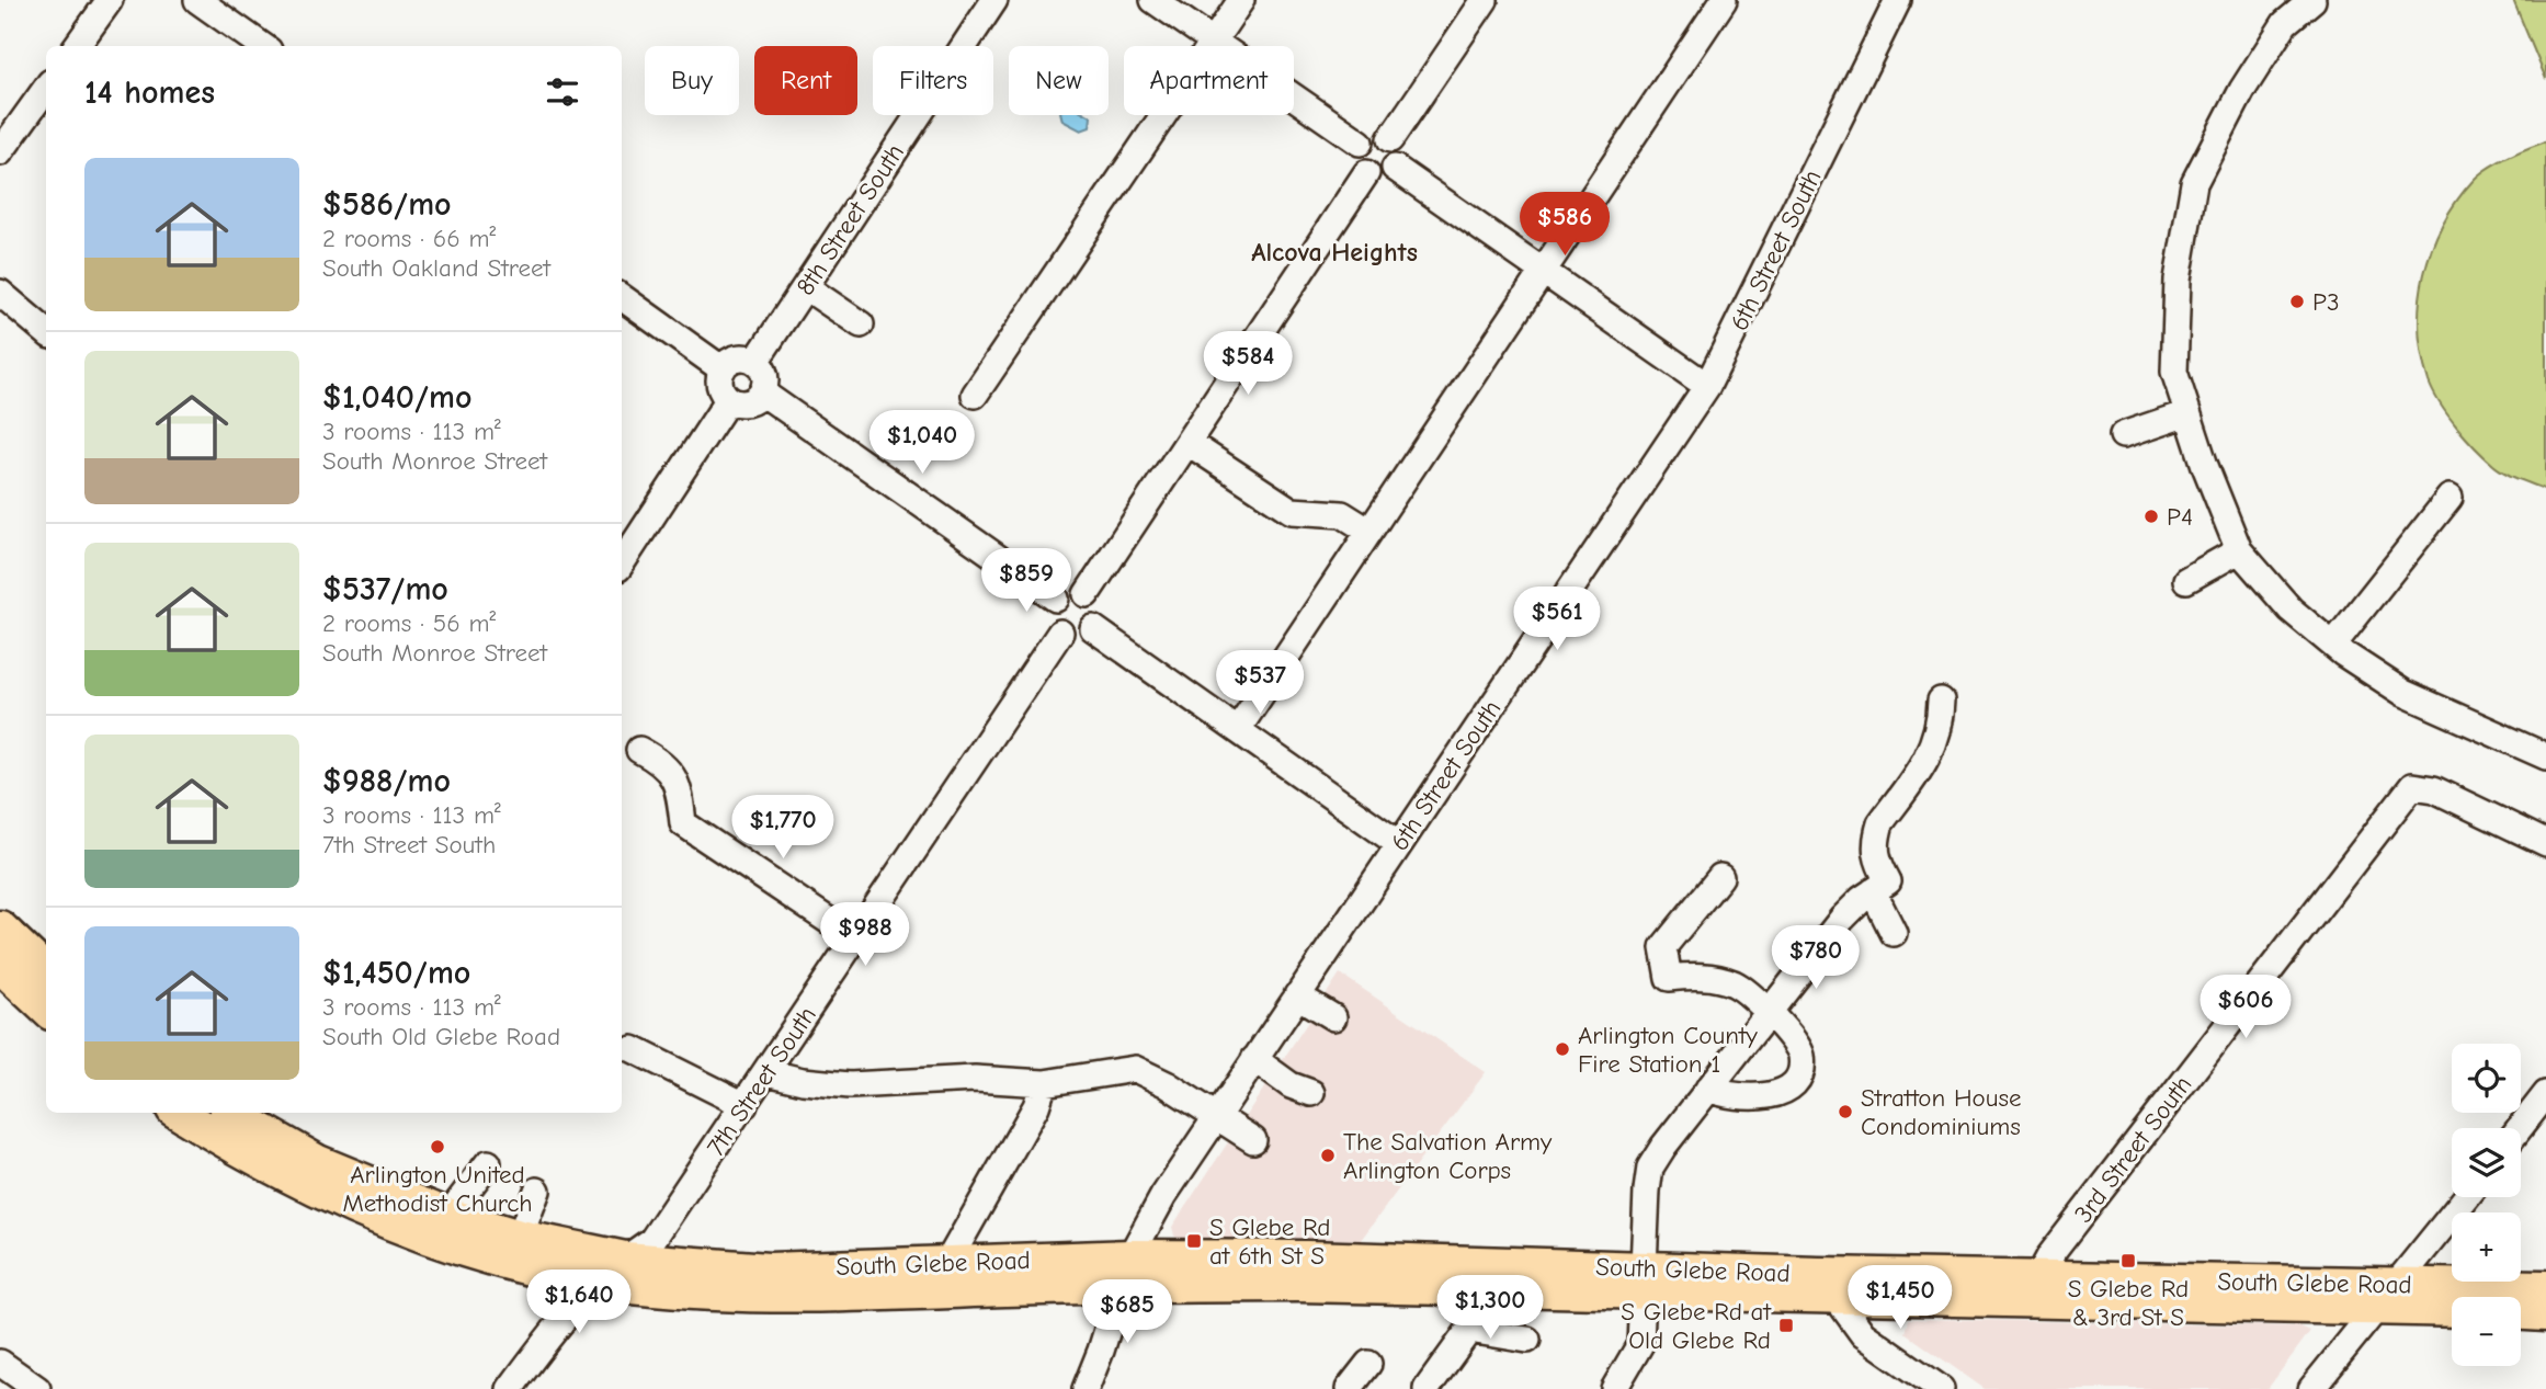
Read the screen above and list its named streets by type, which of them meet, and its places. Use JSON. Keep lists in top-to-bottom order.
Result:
{
  "streets": {
    "main road": ["South Glebe Road"],
    "street": [
      "8th Street South",
      "6th Street South",
      "7th Street South",
      "3rd Street South"
    ]
  },
  "crossings": [
    ["6th Street South", "South Glebe Road"],
    ["7th Street South", "South Glebe Road"],
    ["3rd Street South", "South Glebe Road"]
  ],
  "districts": ["Alcova Heights"],
  "places": {
    "other": [
      "P3",
      "P4",
      "Arlington County Fire Station 1",
      "Stratton House Condominiums",
      "Arlington United Methodist Church",
      "The Salvation Army Arlington Corps"
    ],
    "transit": ["S Glebe Rd at 6th St S", "S Glebe Rd & 3rd St S", "S Glebe Rd at Old Glebe Rd"]
  },
  "page": {
    "chip": [
      "Buy",
      "Rent",
      "Filters",
      "New",
      "Apartment"
    ],
    "heading": "14 homes",
    "list": [
      {
        "name": "$586/mo",
        "note": "2 rooms · 66 m² · South Oakland Street"
      },
      {
        "name": "$1,040/mo",
        "note": "3 rooms · 113 m² · South Monroe Street"
      },
      {
        "name": "$537/mo",
        "note": "2 rooms · 56 m² · South Monroe Street"
      },
      {
        "name": "$988/mo",
        "note": "3 rooms · 113 m² · 7th Street South"
      },
      {
        "name": "$1,450/mo",
        "note": "3 rooms · 113 m² · South Old Glebe Road"
      }
    ],
    "price": [
      "$586",
      "$584",
      "$1,040",
      "$859",
      "$561",
      "$537",
      "$1,770",
      "$988",
      "$780",
      "$606",
      "$1,450",
      "$1,640",
      "$1,300",
      "$685"
    ],
    "map_buttons": ["+", "−"]
  }
}
